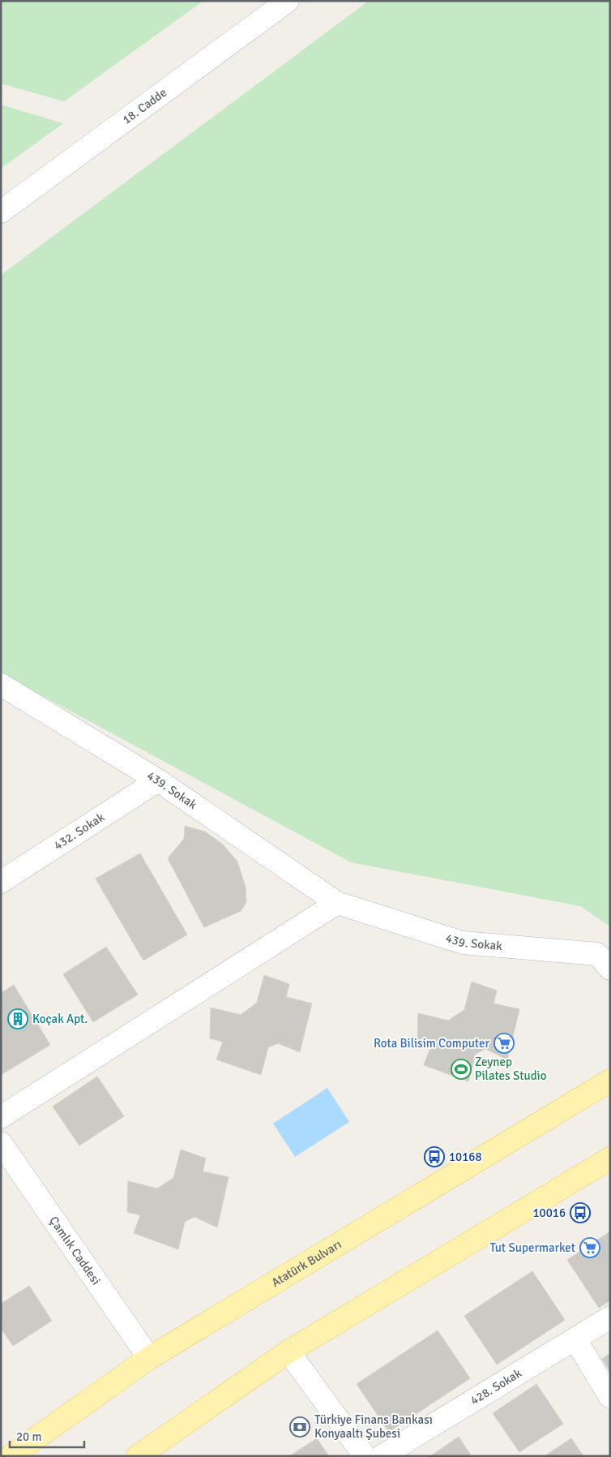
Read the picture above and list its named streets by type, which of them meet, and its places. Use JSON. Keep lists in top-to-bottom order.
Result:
{
  "streets": {
    "main road": ["Atatürk Bulvarı"],
    "street": [
      "18. Cadde",
      "439. Sokak",
      "432. Sokak",
      "Çamlık Caddesi",
      "428. Sokak"
    ]
  },
  "crossings": [
    ["439. Sokak", "432. Sokak"],
    ["Çamlık Caddesi", "Atatürk Bulvarı"]
  ],
  "places": {
    "building": ["Koçak Apt."],
    "supermarket": ["Rota Bilisim Computer", "Tut Supermarket"],
    "sports": ["Zeynep Pilates Studio"],
    "bus stop": ["10168", "10016"],
    "bank": ["Türkiye Finans Bankası Konyaaltı Şubesi"]
  },
  "scale_bar": "20 m"
}
